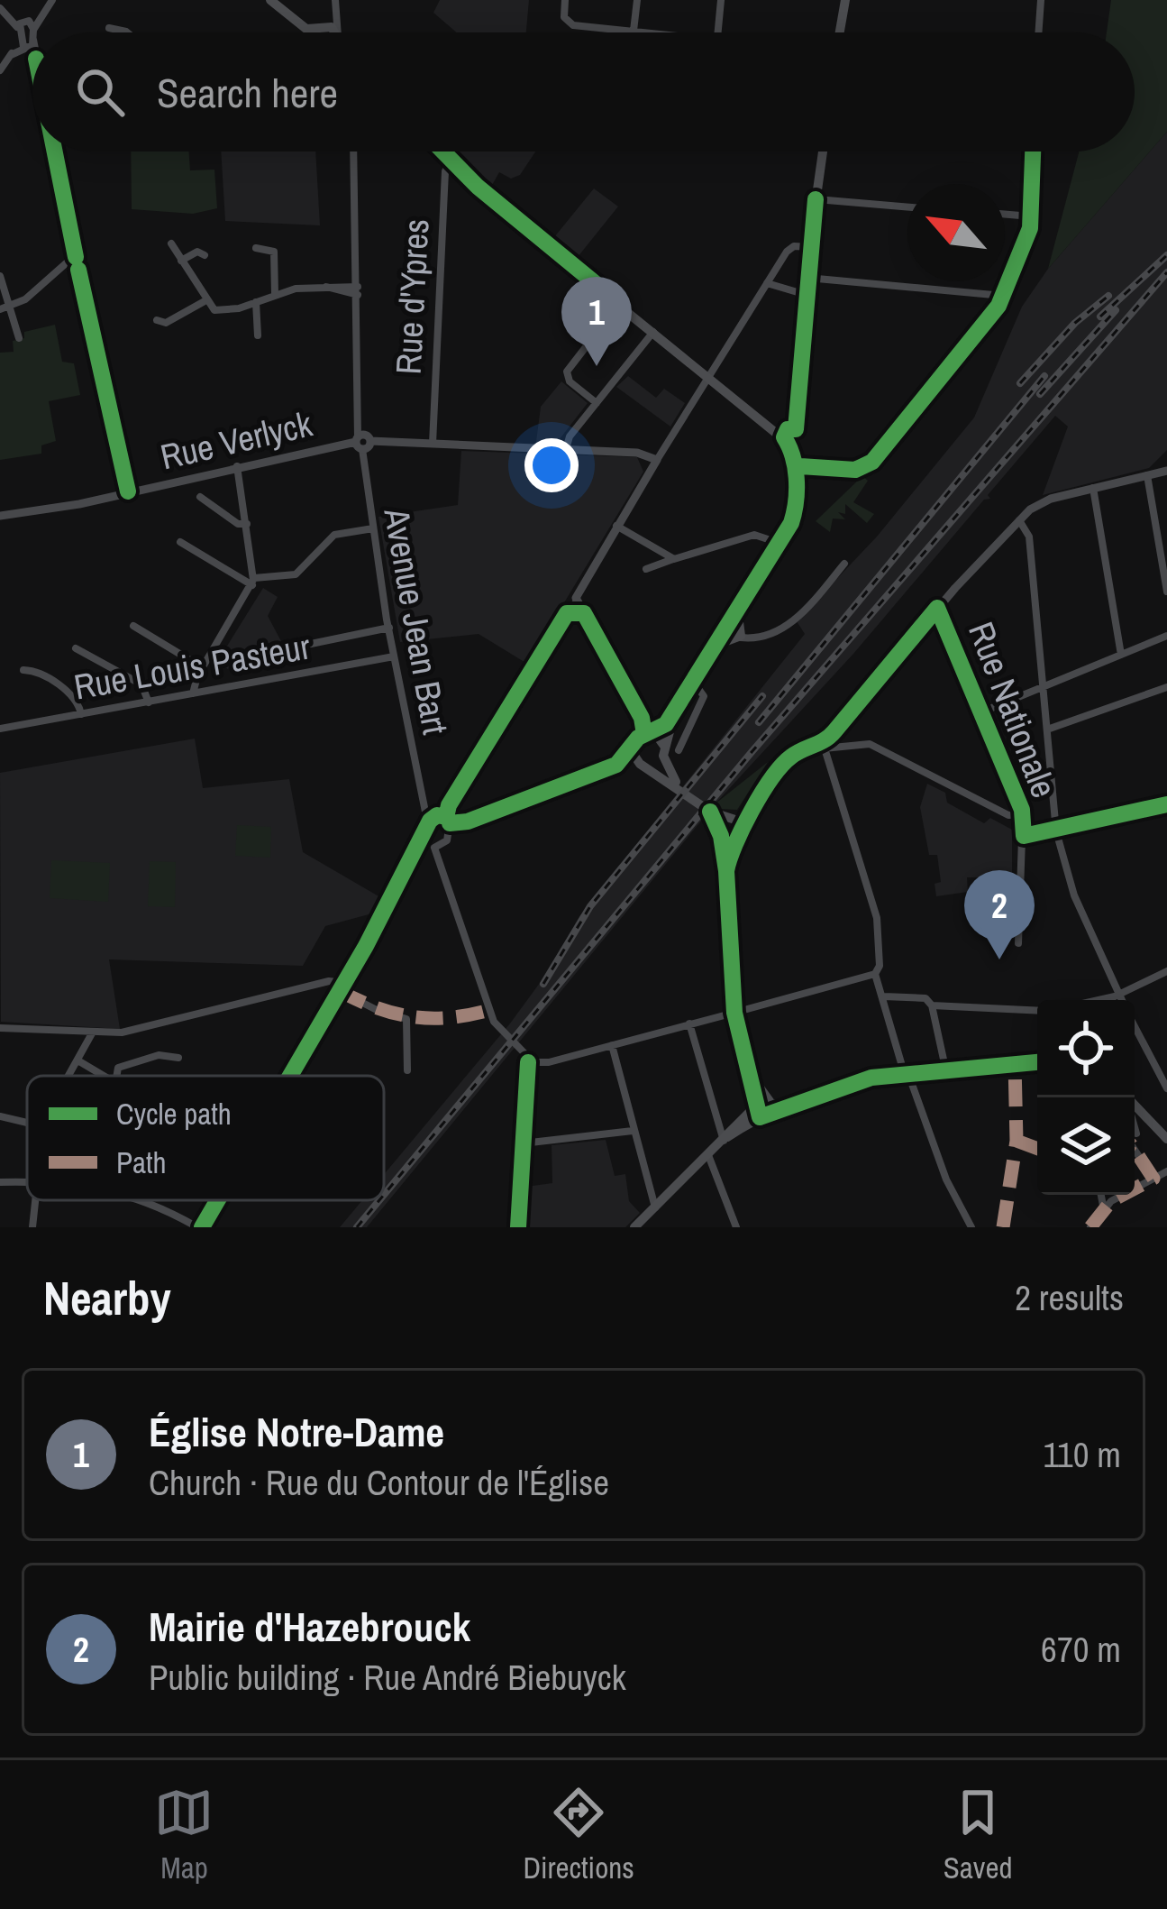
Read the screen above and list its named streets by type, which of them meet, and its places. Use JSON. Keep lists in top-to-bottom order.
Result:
{
  "streets": {
    "street": [
      "Rue d'Ypres",
      "Rue Verlyck",
      "Avenue Jean Bart",
      "Rue Louis Pasteur",
      "Rue Nationale"
    ]
  },
  "crossings": [
    ["Rue d'Ypres", "Rue Verlyck"],
    ["Rue Verlyck", "Avenue Jean Bart"],
    ["Avenue Jean Bart", "Rue Louis Pasteur"]
  ],
  "legend": ["Cycle path", "Path"],
  "north": "top left",
  "page": {
    "search": "Search here",
    "pins": ["1", "2"],
    "heading": ["Nearby", "2 results"],
    "list": [
      {
        "mark": "1",
        "name": "Église Notre-Dame",
        "note": "Church · Rue du Contour de l'Église",
        "value": "110 m"
      },
      {
        "mark": "2",
        "name": "Mairie d'Hazebrouck",
        "note": "Public building · Rue André Biebuyck",
        "value": "670 m"
      }
    ],
    "nav": ["Map", "Directions", "Saved"]
  }
}
